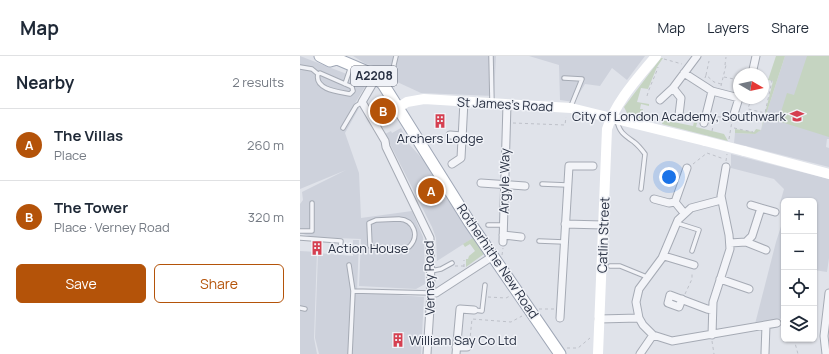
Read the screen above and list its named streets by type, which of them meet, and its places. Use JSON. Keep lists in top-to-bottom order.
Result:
{
  "streets": {
    "main road": ["A2208", "Rotherhithe New Road"],
    "street": [
      "St James's Road",
      "Argyle Way",
      "Catlin Street",
      "Verney Road"
    ]
  },
  "crossings": [
    ["A2208", "St James's Road"],
    ["A2208", "Rotherhithe New Road"],
    ["St James's Road", "Argyle Way"],
    ["St James's Road", "Catlin Street"],
    ["St James's Road", "Rotherhithe New Road"]
  ],
  "places": {
    "school or university": ["City of London Academy, Southwark"],
    "building": ["Archers Lodge", "Action House", "William Say Co Ltd"]
  },
  "north": "right",
  "page": {
    "header": "Map",
    "nav": ["Map", "Layers", "Share"],
    "heading": ["Nearby", "2 results"],
    "pins": ["B", "A"],
    "list": [
      {
        "mark": "A",
        "name": "The Villas",
        "note": "Place",
        "value": "260 m"
      },
      {
        "mark": "B",
        "name": "The Tower",
        "note": "Place · Verney Road",
        "value": "320 m"
      }
    ],
    "map_buttons": ["+", "−"],
    "buttons": ["Save", "Share"]
  }
}
